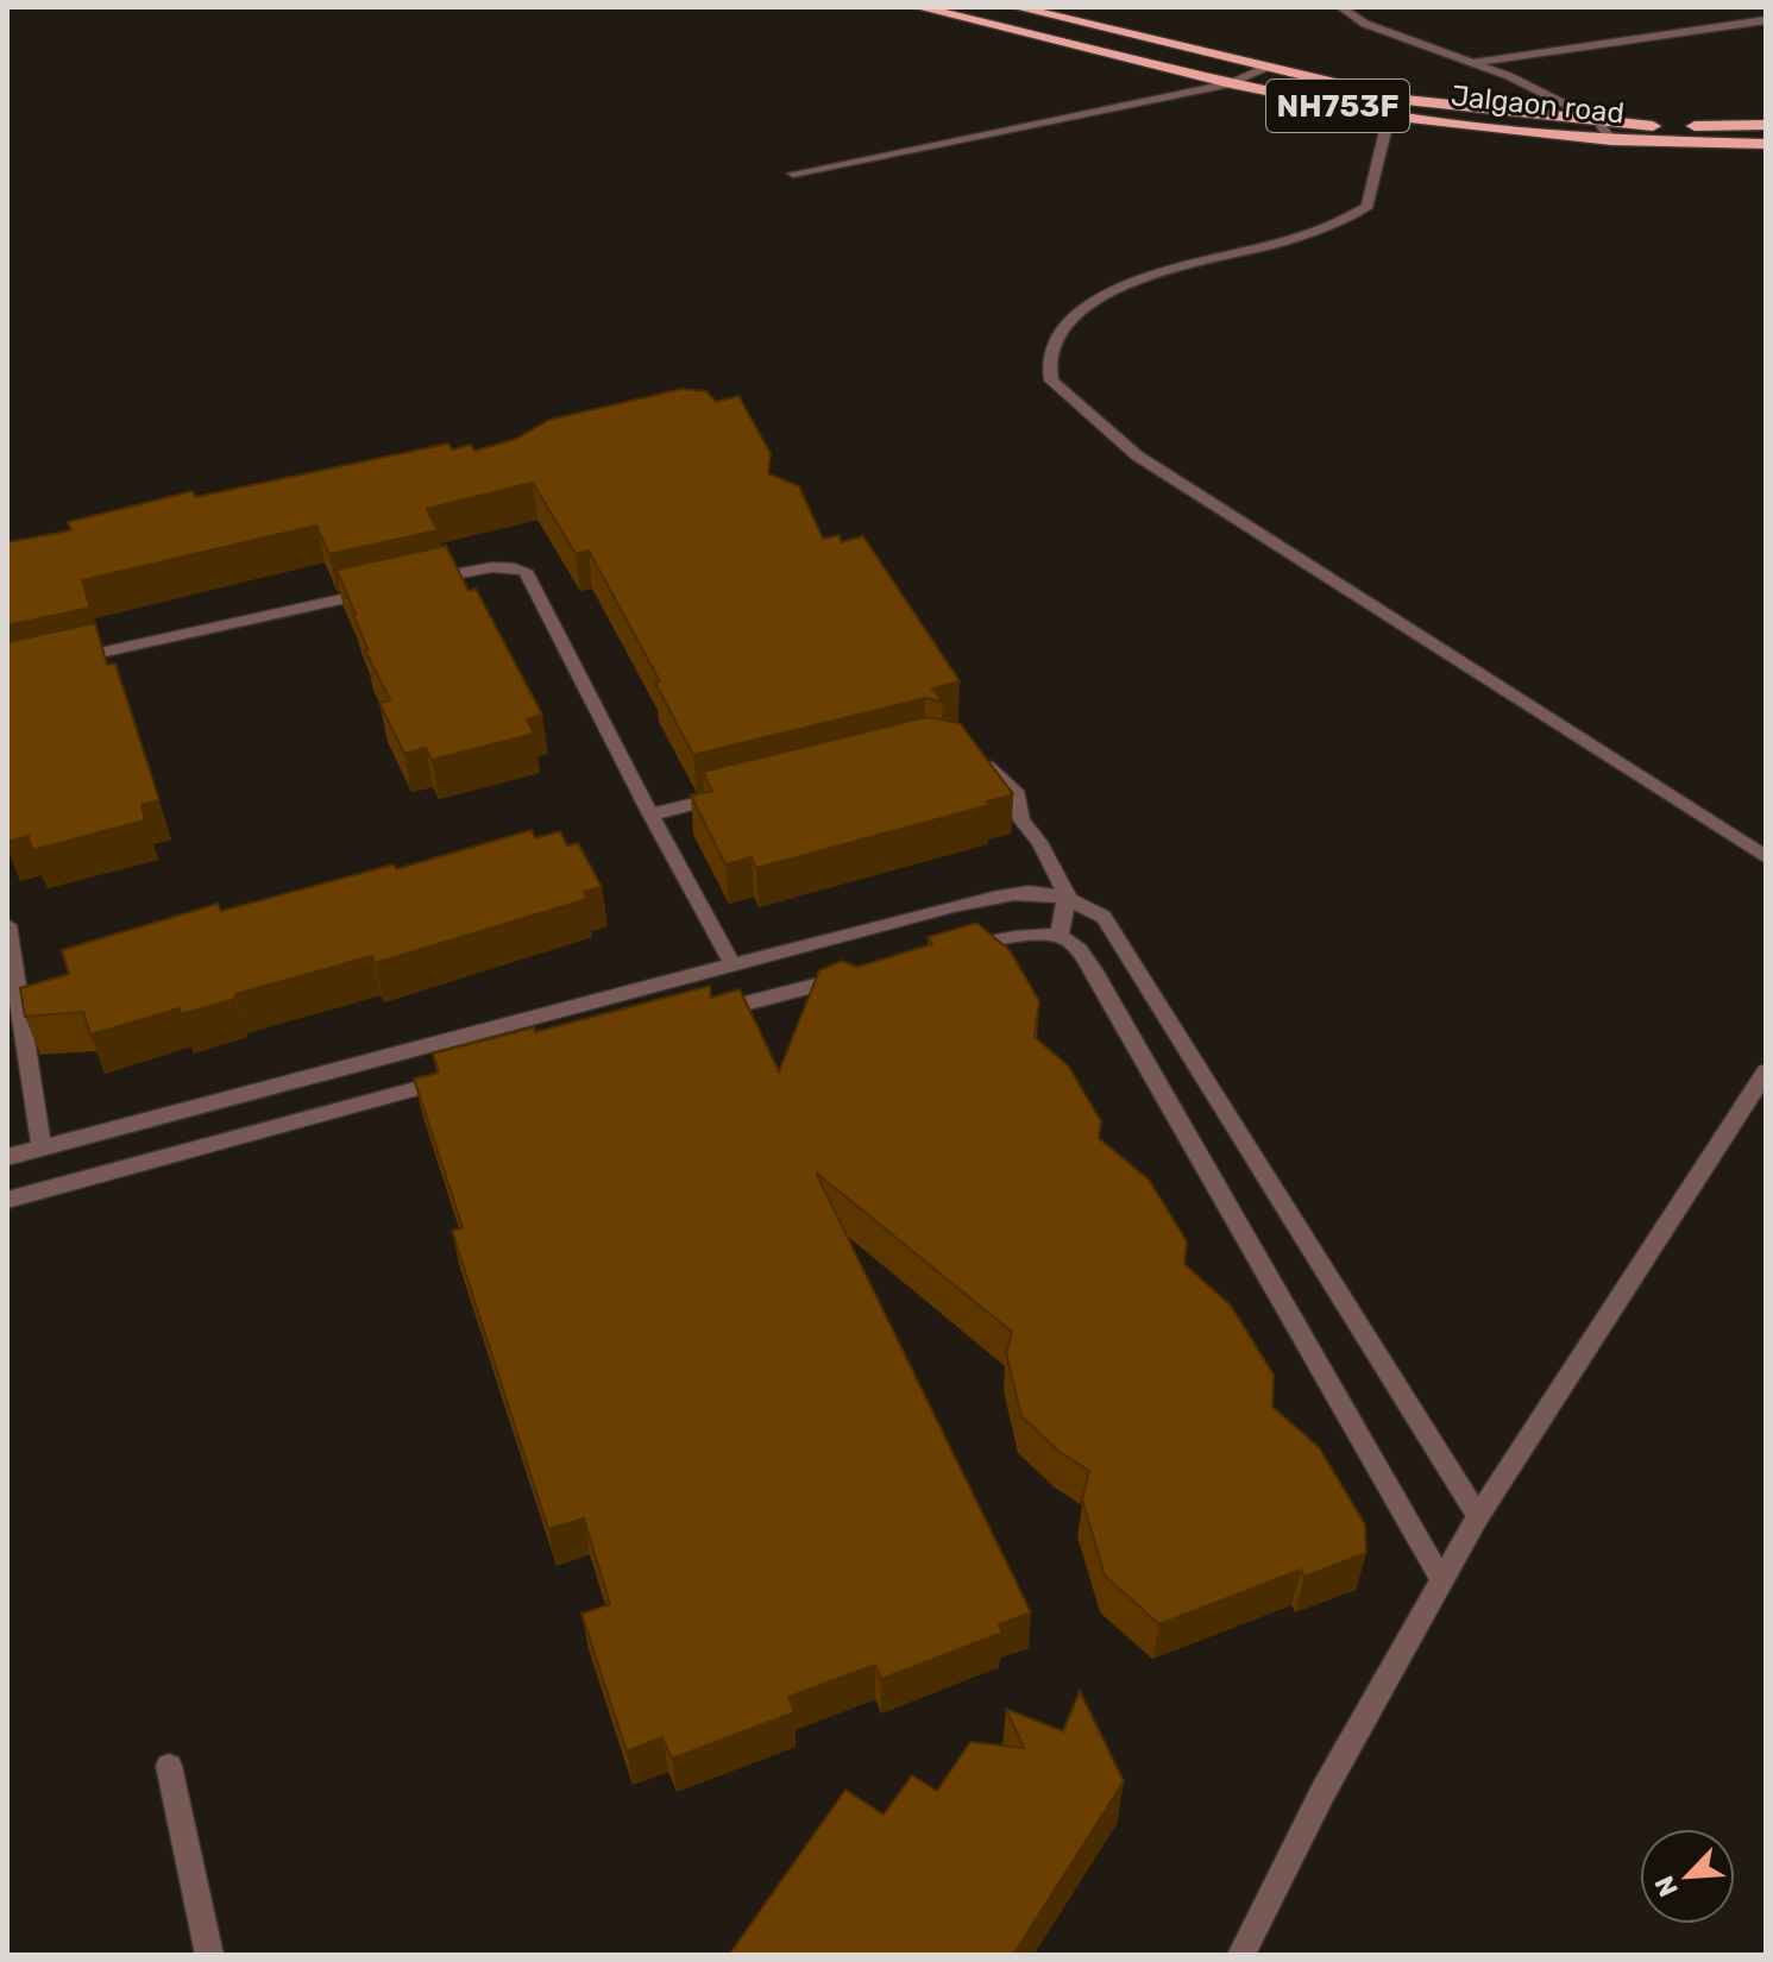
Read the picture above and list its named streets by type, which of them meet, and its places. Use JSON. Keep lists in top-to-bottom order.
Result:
{
  "streets": {
    "highway": ["Jalgaon road", "NH753F"]
  },
  "north": "bottom left"
}
